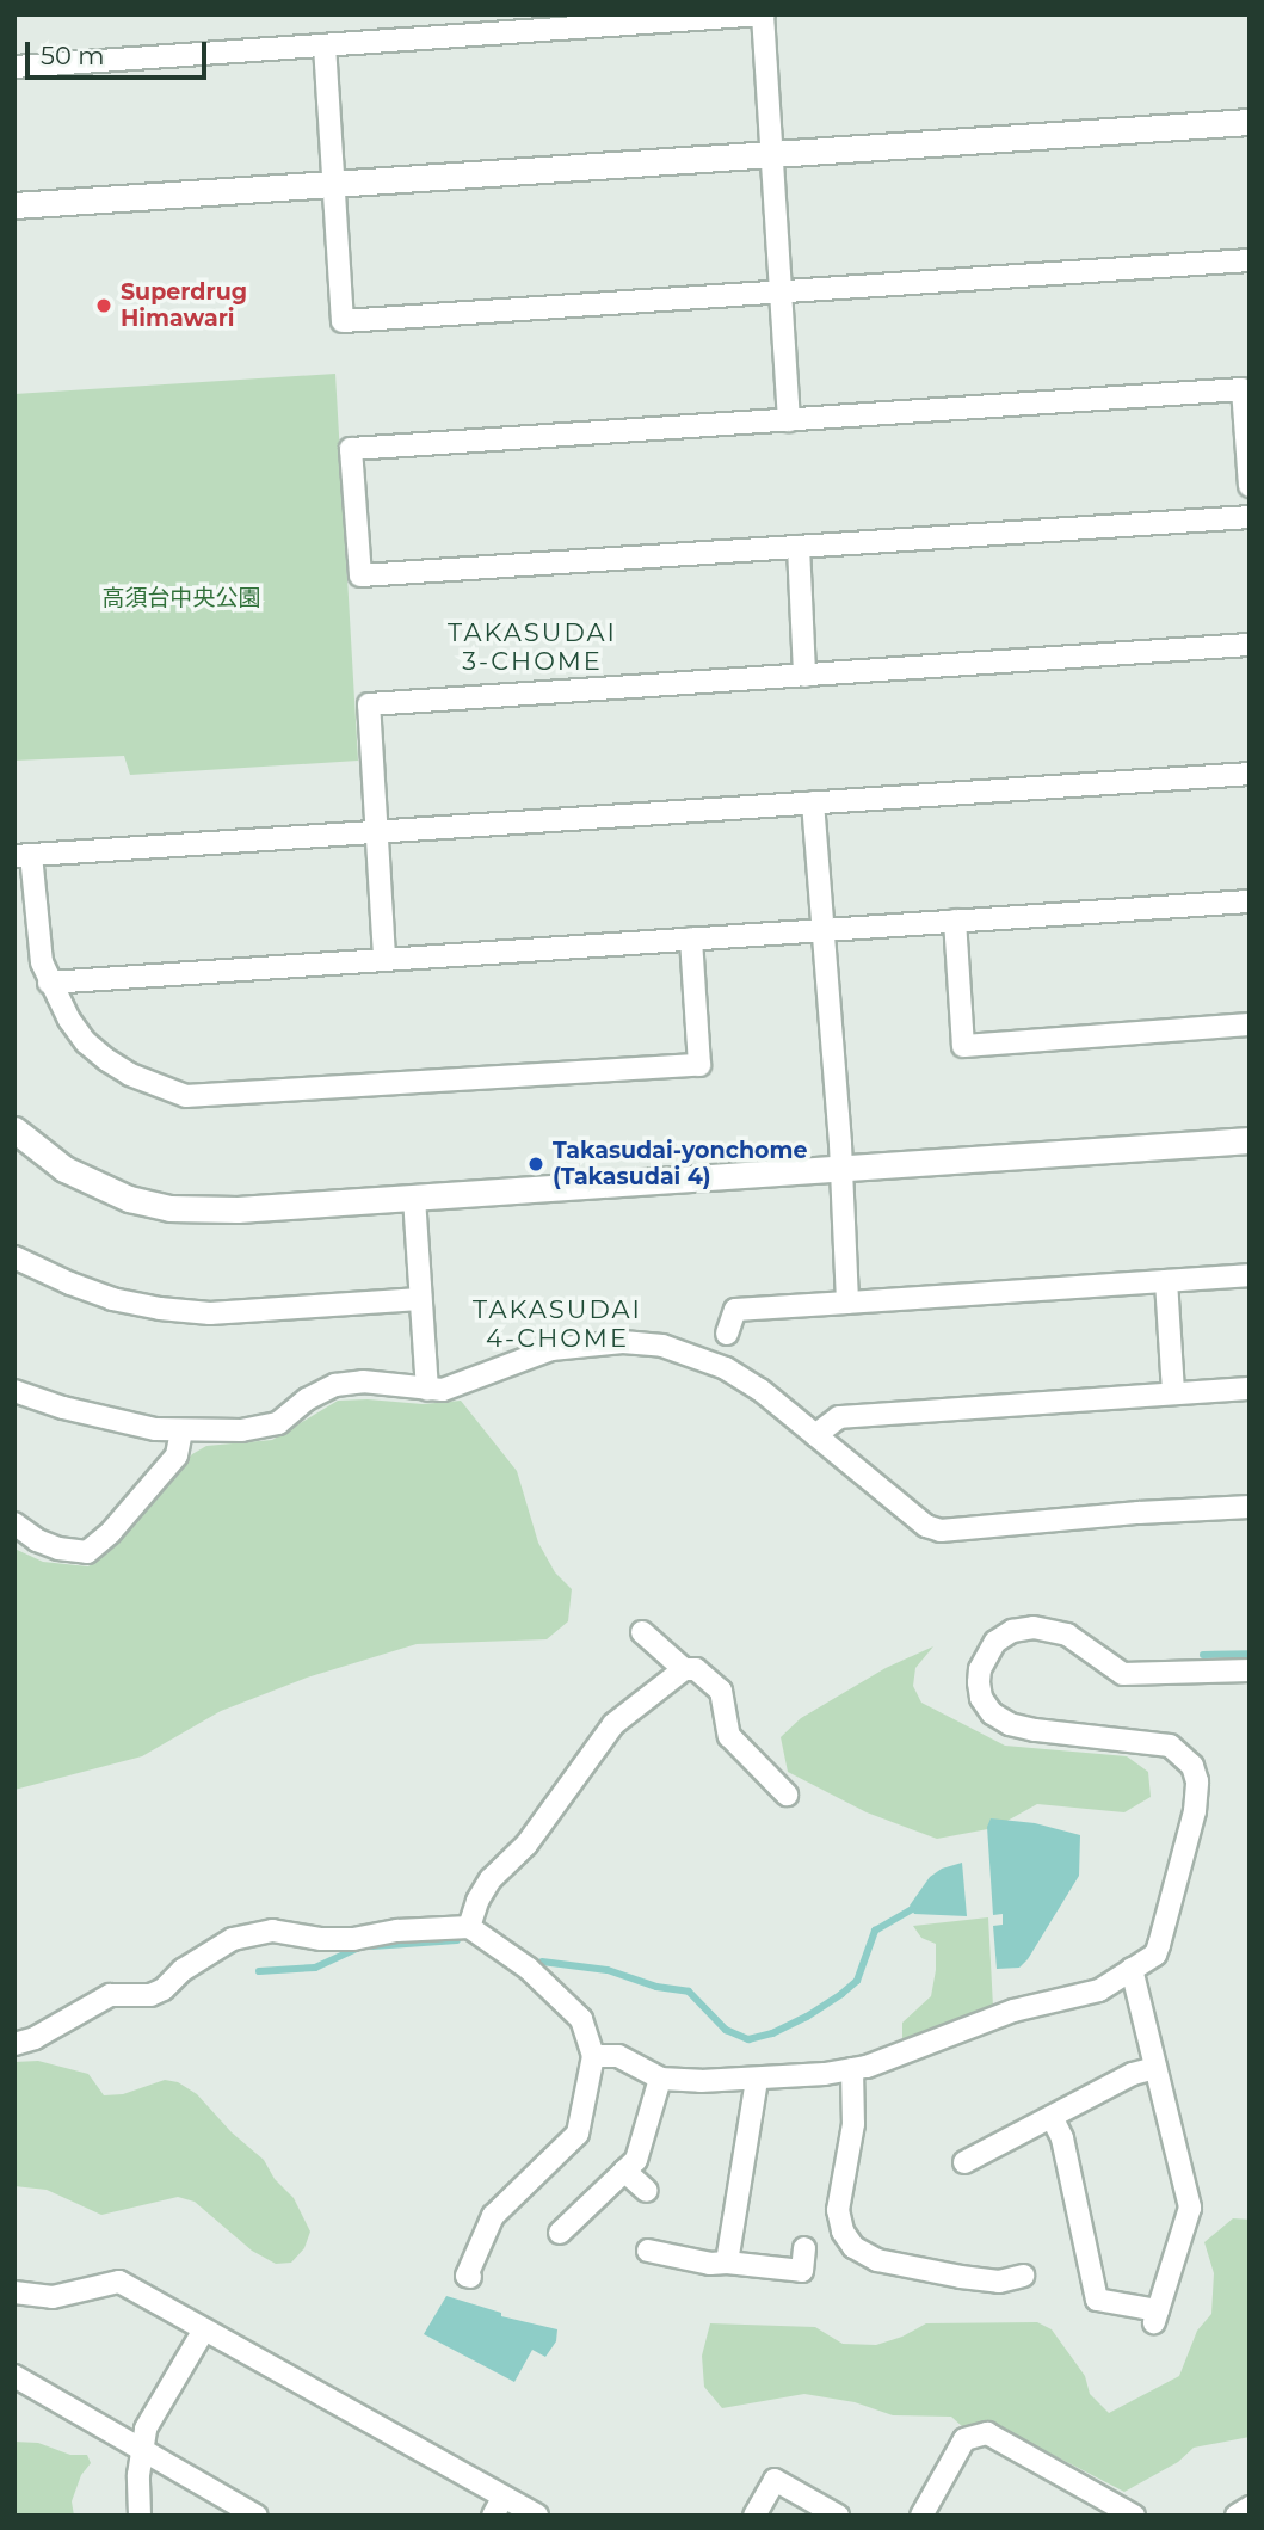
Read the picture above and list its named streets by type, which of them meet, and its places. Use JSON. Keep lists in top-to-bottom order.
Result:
{
  "districts": ["TAKASUDAI 3-CHOME", "TAKASUDAI 4-CHOME"],
  "parks": ["高須台中央公園"],
  "places": ["Superdrug Himawari", "Takasudai-yonchome (Takasudai 4)"],
  "scale_bar": "50 m"
}
